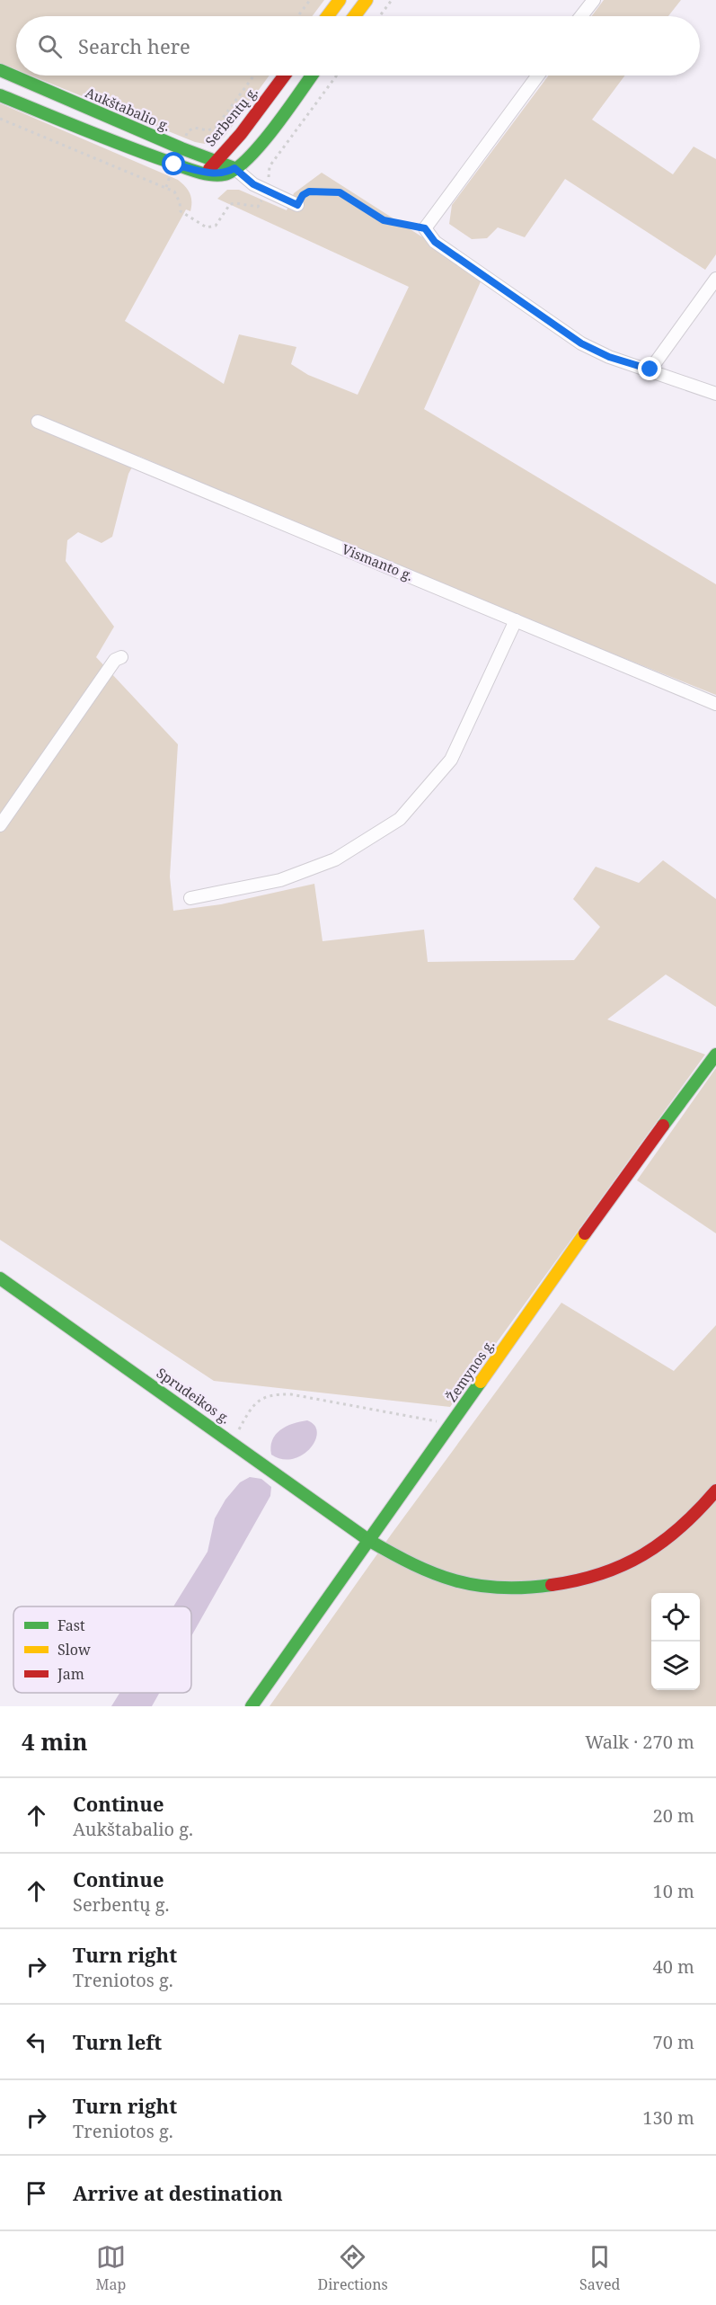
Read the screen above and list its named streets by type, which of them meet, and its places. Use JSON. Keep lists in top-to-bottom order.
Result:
{
  "streets": {
    "street": [
      "Aukštabalio g.",
      "Serbentų g.",
      "Vismanto g.",
      "Žemynos g.",
      "Sprudeikos g."
    ]
  },
  "crossings": [
    ["Aukštabalio g.", "Serbentų g."],
    ["Žemynos g.", "Sprudeikos g."]
  ],
  "legend": ["Fast", "Slow", "Jam"],
  "page": {
    "search": "Search here",
    "heading": ["4 min", "Walk · 270 m"],
    "list": [
      ["Continue", "Aukštabalio g.", "20 m"],
      ["Continue", "Serbentų g.", "10 m"],
      ["Turn right", "Treniotos g.", "40 m"],
      ["Turn left", "70 m"],
      ["Turn right", "Treniotos g.", "130 m"],
      "Arrive at destination"
    ],
    "nav": ["Map", "Directions", "Saved"]
  }
}
